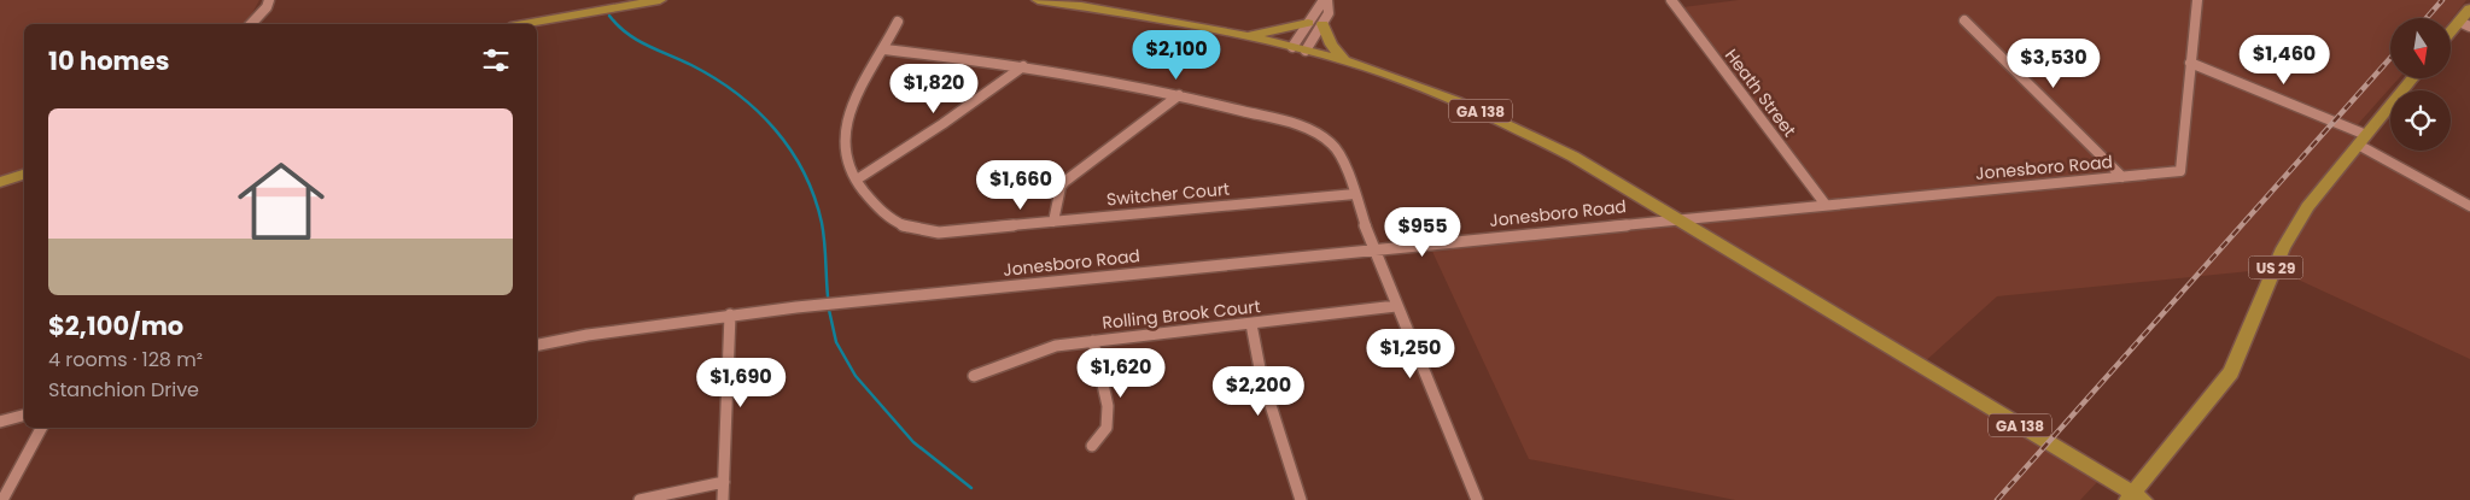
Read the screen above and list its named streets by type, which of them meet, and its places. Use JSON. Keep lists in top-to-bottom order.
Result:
{
  "streets": {
    "main road": ["GA 138", "US 29"],
    "street": [
      "Heath Street",
      "Jonesboro Road",
      "Switcher Court",
      "Rolling Brook Court"
    ]
  },
  "crossings": [
    ["Heath Street", "Jonesboro Road"],
    ["GA 138", "Jonesboro Road"],
    ["GA 138", "US 29"]
  ],
  "north": "bottom",
  "page": {
    "heading": "10 homes",
    "price": [
      "$2,100",
      "$1,460",
      "$3,530",
      "$1,820",
      "$1,660",
      "$955",
      "$1,250",
      "$1,620",
      "$1,690",
      "$2,200"
    ],
    "list": [
      {
        "name": "$2,100/mo",
        "note": "4 rooms · 128 m² · Stanchion Drive"
      }
    ]
  }
}
